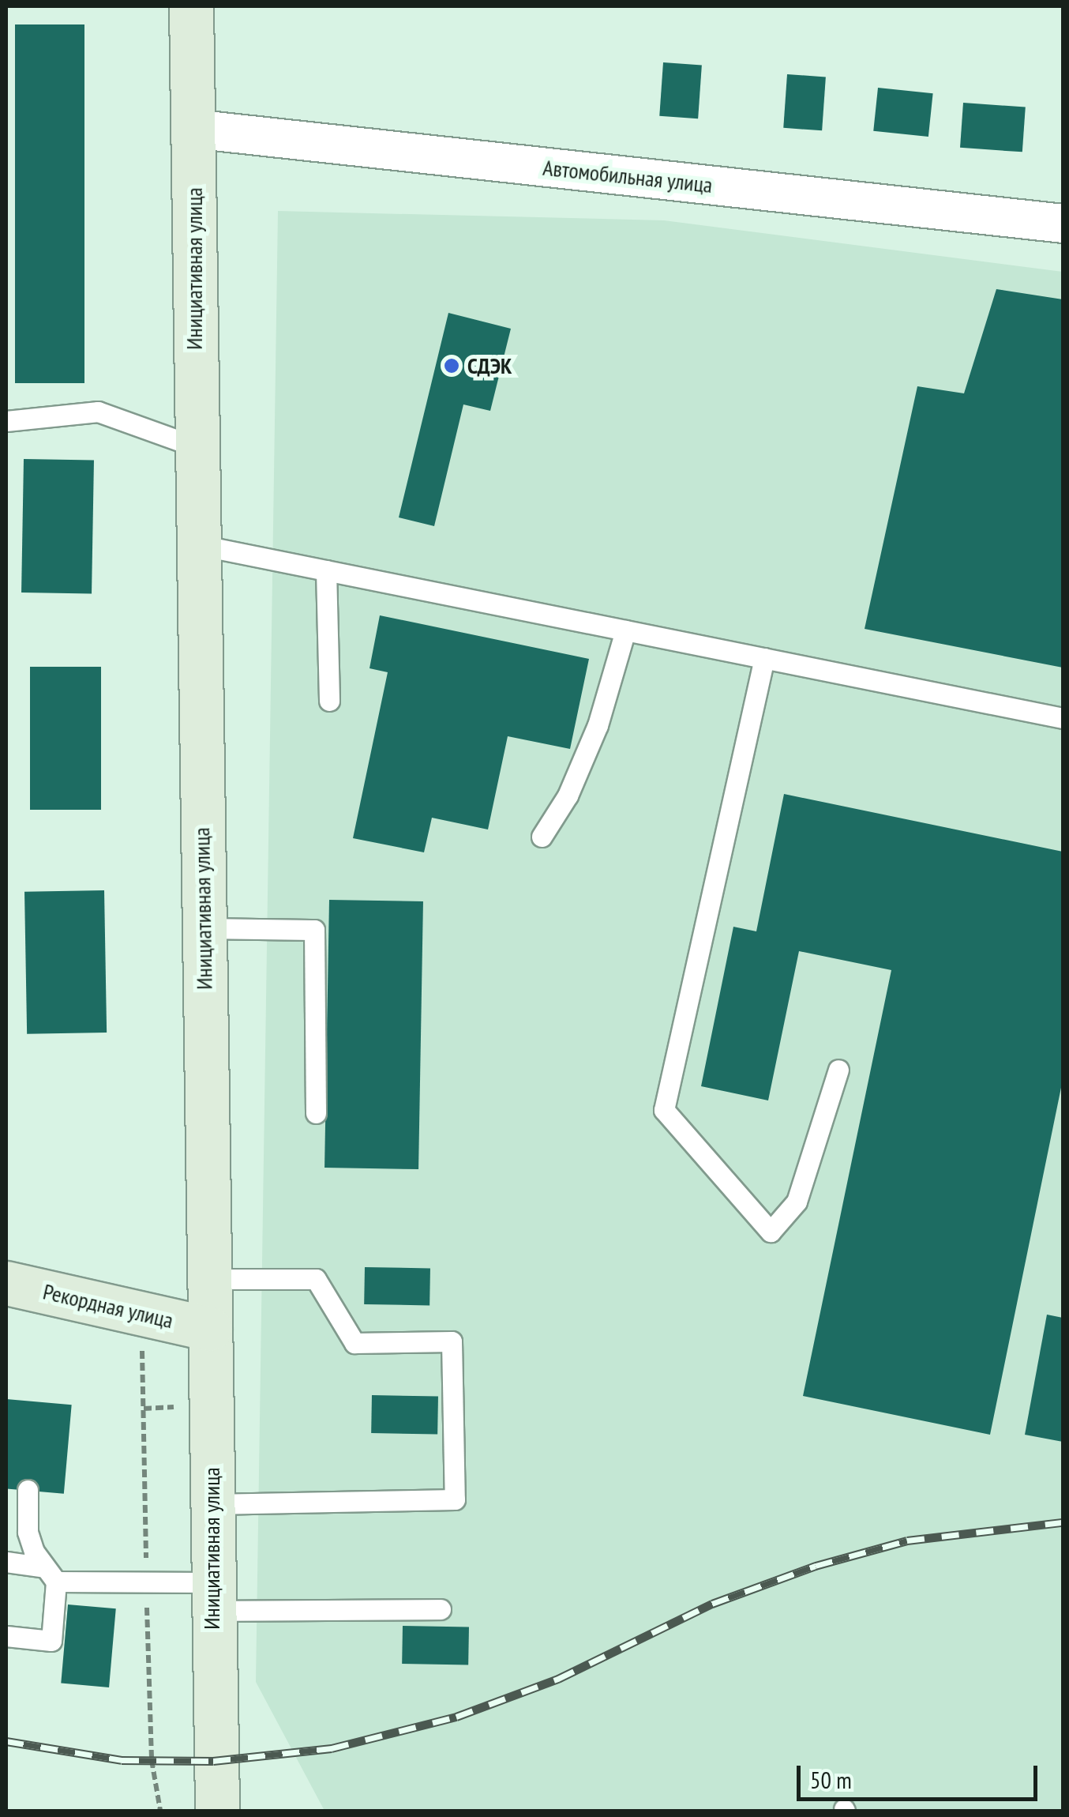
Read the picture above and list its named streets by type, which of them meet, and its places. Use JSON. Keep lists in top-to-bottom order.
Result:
{
  "streets": {
    "main road": ["Инициативная улица", "Рекордная улица"],
    "street": ["Автомобильная улица"]
  },
  "crossings": [
    ["Автомобильная улица", "Инициативная улица"],
    ["Инициативная улица", "Рекордная улица"]
  ],
  "places": ["СДЭК"],
  "scale_bar": "50 m"
}
